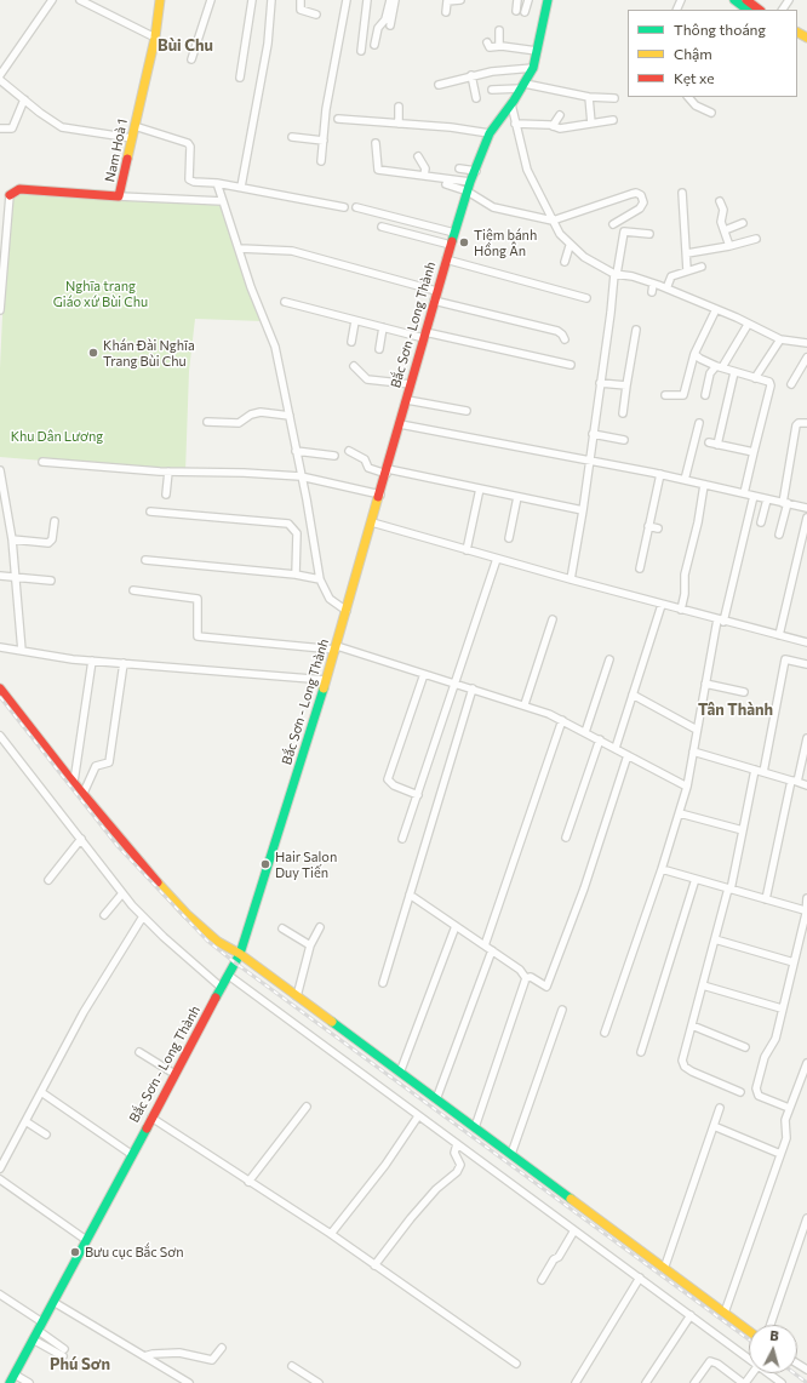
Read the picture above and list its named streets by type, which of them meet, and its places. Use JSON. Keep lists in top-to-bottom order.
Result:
{
  "streets": {
    "main road": ["Nam Hoà 1", "Bắc Sơn - Long Thành"]
  },
  "districts": ["Bùi Chu", "Tân Thành", "Phú Sơn"],
  "parks": ["Nghĩa trang Giáo xứ Bùi Chu", "Khu Dân Lương"],
  "places": [
    "Tiệm bánh Hồng Ân",
    "Khán Đài Nghĩa Trang Bùi Chu",
    "Hair Salon Duy Tiến",
    "Bưu cục Bắc Sơn"
  ],
  "legend": ["Thông thoáng", "Chậm", "Kẹt xe"],
  "north": "top"
}
